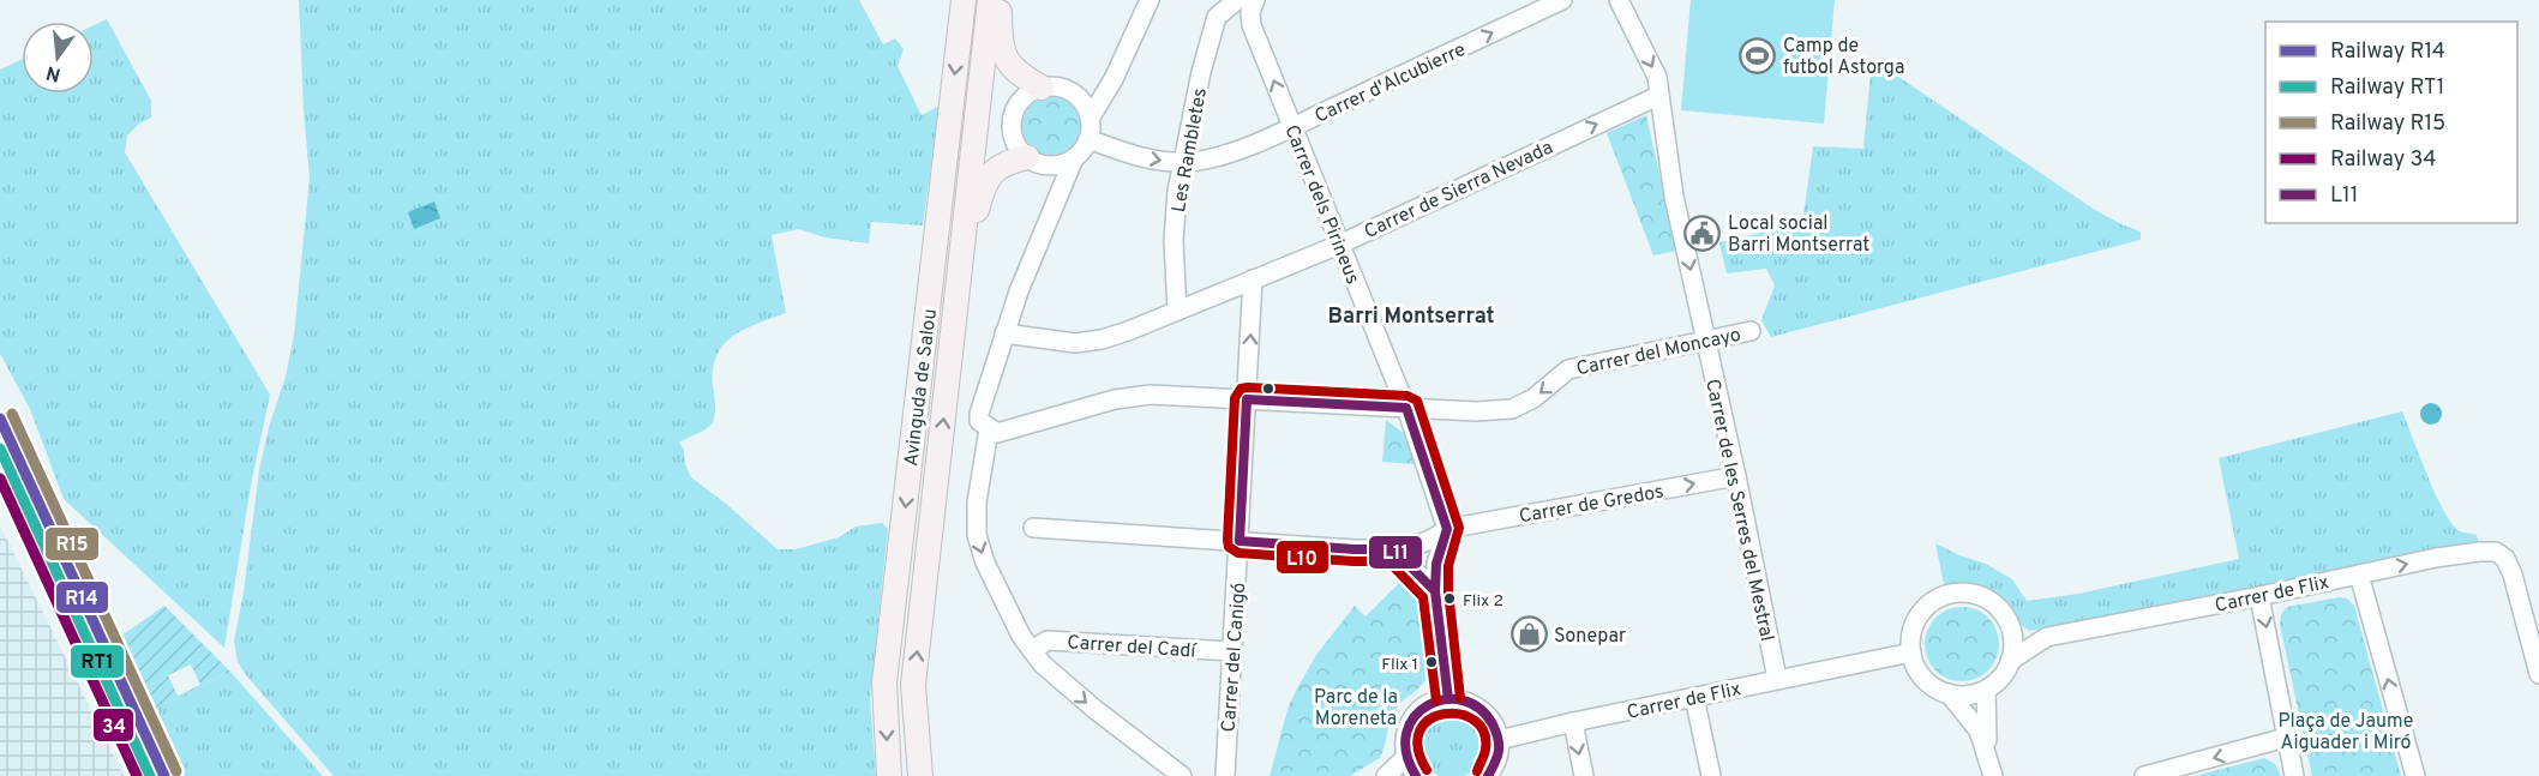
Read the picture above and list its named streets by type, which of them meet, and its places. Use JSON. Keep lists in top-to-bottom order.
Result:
{
  "streets": {
    "main road": ["Avinguda de Salou"],
    "street": [
      "Carrer d'Alcubierre",
      "Les Rambletes",
      "Carrer de Sierra Nevada",
      "Carrer dels Pirineus",
      "Carrer del Moncayo",
      "Carrer de Gredos",
      "Carrer de les Serres del Mestral",
      "Carrer de Flix",
      "Carrer del Cadí",
      "Carrer del Canigó"
    ]
  },
  "crossings": [
    ["Carrer d'Alcubierre", "Les Rambletes"],
    ["Carrer d'Alcubierre", "Carrer dels Pirineus"],
    ["Les Rambletes", "Carrer de Sierra Nevada"],
    ["Carrer de Sierra Nevada", "Carrer dels Pirineus"],
    ["Carrer de Sierra Nevada", "Carrer de les Serres del Mestral"],
    ["Carrer de Sierra Nevada", "Carrer del Canigó"],
    ["Carrer dels Pirineus", "Carrer del Moncayo"],
    ["Carrer dels Pirineus", "Carrer de Gredos"],
    ["Carrer del Moncayo", "Carrer de les Serres del Mestral"],
    ["Carrer del Moncayo", "Carrer del Canigó"],
    ["Carrer de Gredos", "Carrer de les Serres del Mestral"],
    ["Carrer de Gredos", "Carrer del Canigó"],
    ["Carrer de les Serres del Mestral", "Carrer de Flix"],
    ["Carrer del Cadí", "Carrer del Canigó"]
  ],
  "one_way": [
    "Carrer d'Alcubierre",
    "Carrer de Sierra Nevada",
    "Carrer del Moncayo",
    "Carrer de Gredos",
    "Carrer de les Serres del Mestral"
  ],
  "districts": ["Barri Montserrat"],
  "parks": ["Parc de la Moreneta", "Plaça de Jaume Aiguader i Miró"],
  "places": {
    "sports": ["Camp de futbol Astorga"],
    "public building": ["Local social Barri Montserrat"],
    "other": ["Flix 2", "Flix 1"],
    "shop": ["Sonepar"]
  },
  "lines": [
    "transit line L10",
    "transit line L11",
    "rail line R15",
    "rail line R14",
    "rail line RT1",
    "rail line 34"
  ],
  "legend": [
    "Railway R14",
    "Railway RT1",
    "Railway R15",
    "Railway 34",
    "L11"
  ],
  "north": "bottom"
}
